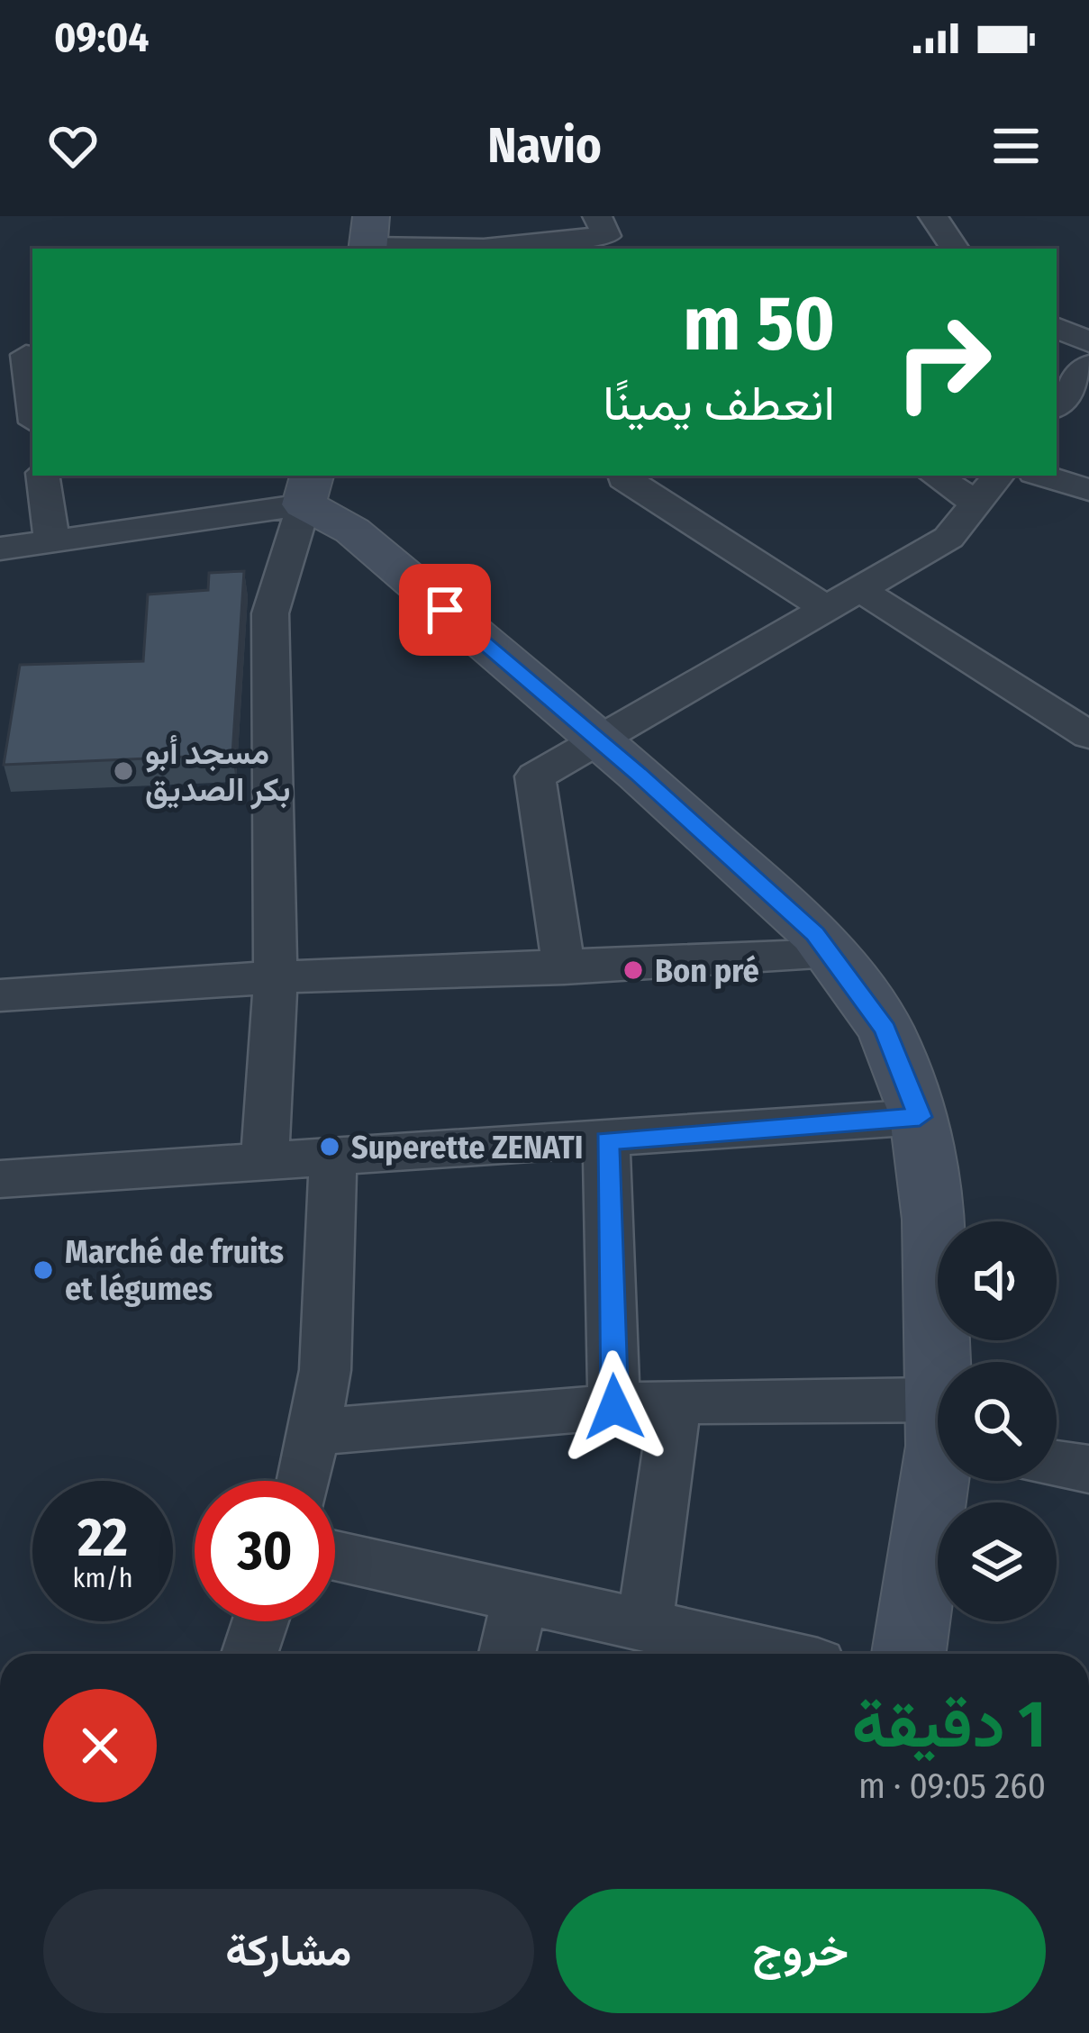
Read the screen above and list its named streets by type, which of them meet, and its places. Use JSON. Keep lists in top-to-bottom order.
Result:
{
  "places": [
    "مسجد أبو بكر الصديق",
    "Bon pré",
    "Superette ZENATI",
    "Marché de fruits et légumes"
  ],
  "page": {
    "status": "09:04",
    "header": "Navio",
    "turn": ["50 m", "انعطف يمينًا"],
    "speed": "22 km/h",
    "limit": "30",
    "heading": ["1 دقيقة", "260 m · 09:05"],
    "buttons": ["خروج", "مشاركة"]
  }
}
